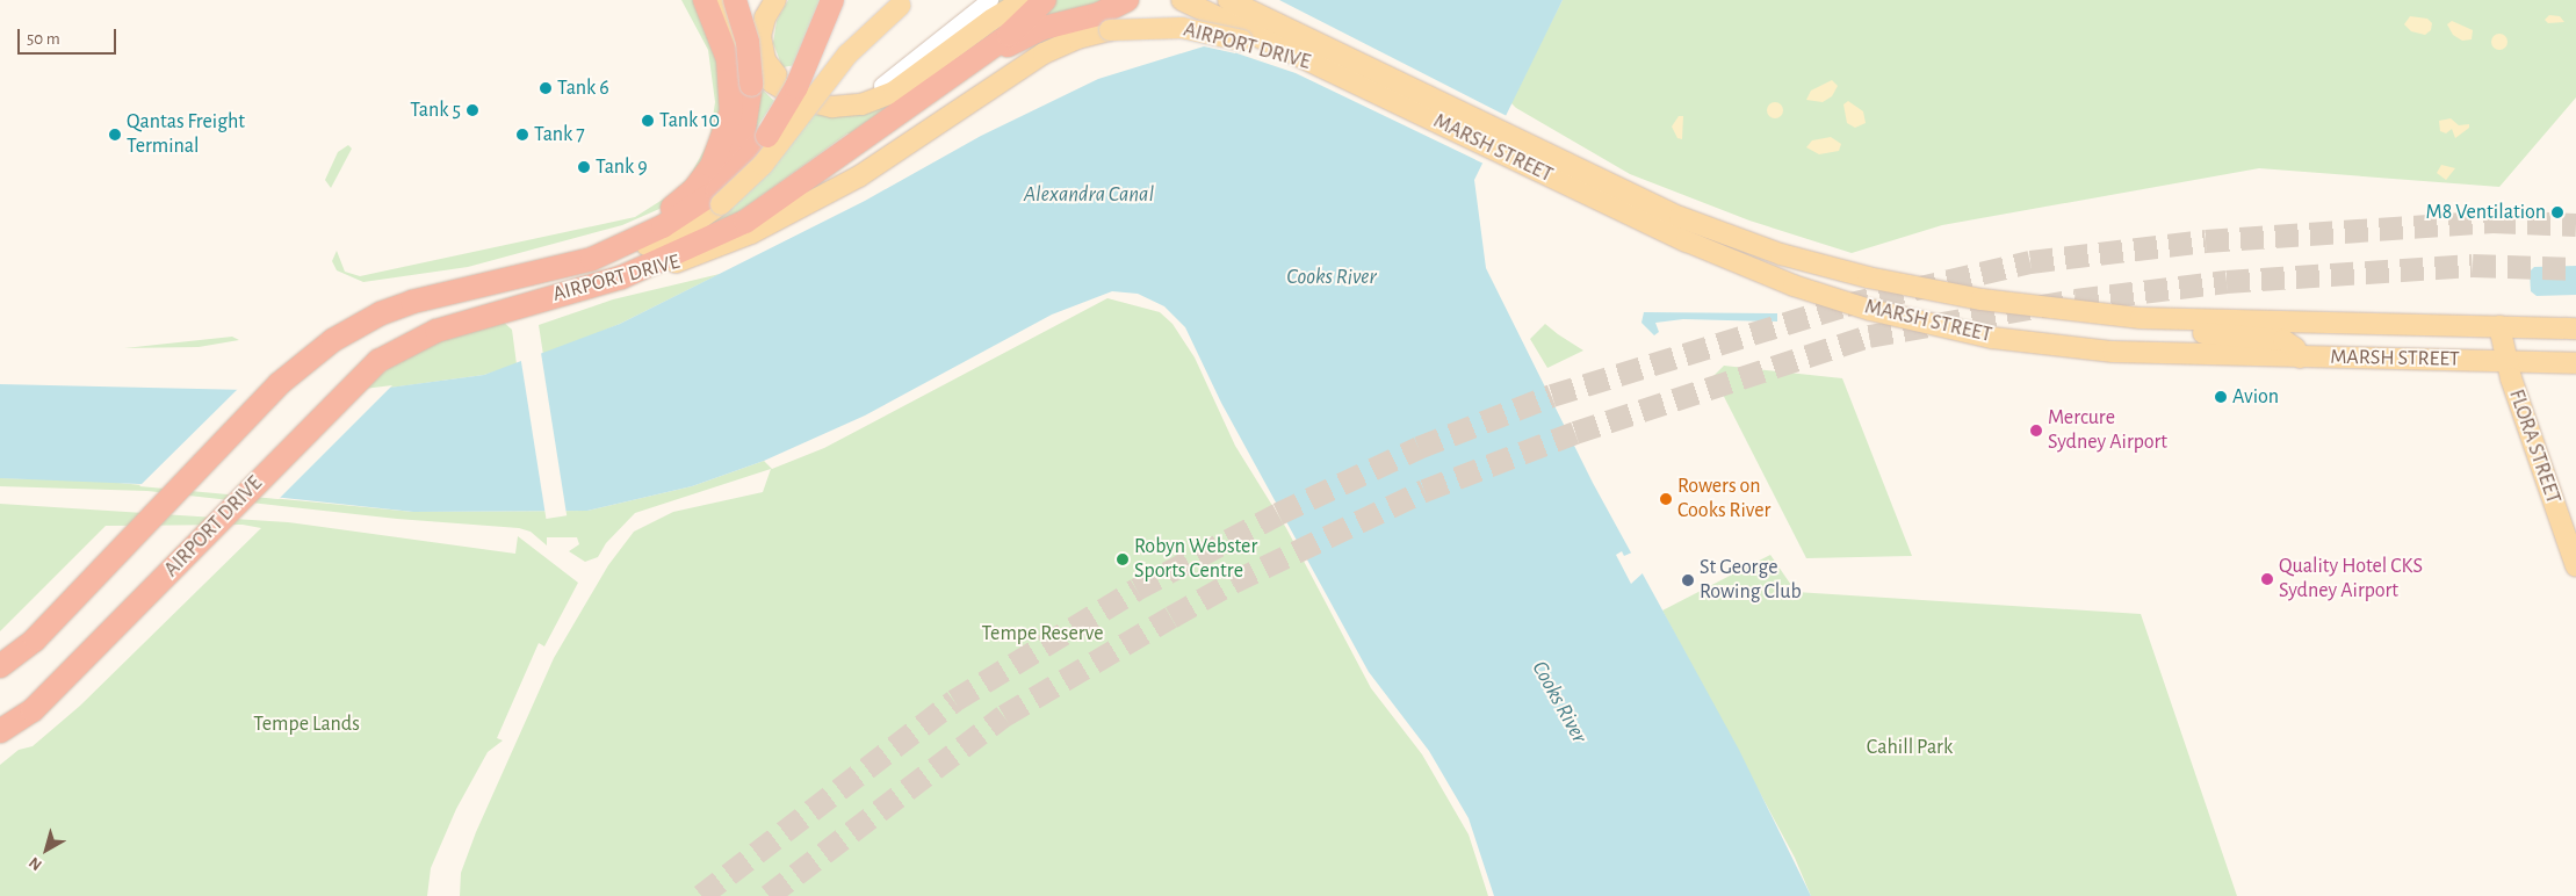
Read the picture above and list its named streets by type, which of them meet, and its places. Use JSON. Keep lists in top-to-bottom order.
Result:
{
  "streets": {
    "highway": ["AIRPORT DRIVE"],
    "main road": ["MARSH STREET", "FLORA STREET"]
  },
  "crossings": [
    ["AIRPORT DRIVE", "MARSH STREET"],
    ["MARSH STREET", "FLORA STREET"]
  ],
  "water": ["Alexandra Canal", "Cooks River"],
  "parks": ["Tempe Reserve", "Tempe Lands", "Cahill Park"],
  "places": [
    "Tank 6",
    "Tank 5",
    "Tank 10",
    "Qantas Freight Terminal",
    "Tank 7",
    "Tank 9",
    "M8 Ventilation",
    "Avion",
    "Mercure Sydney Airport",
    "Rowers on Cooks River",
    "Robyn Webster Sports Centre",
    "Quality Hotel CKS Sydney Airport",
    "St George Rowing Club"
  ],
  "scale_bar": "50 m",
  "north": "bottom left"
}
